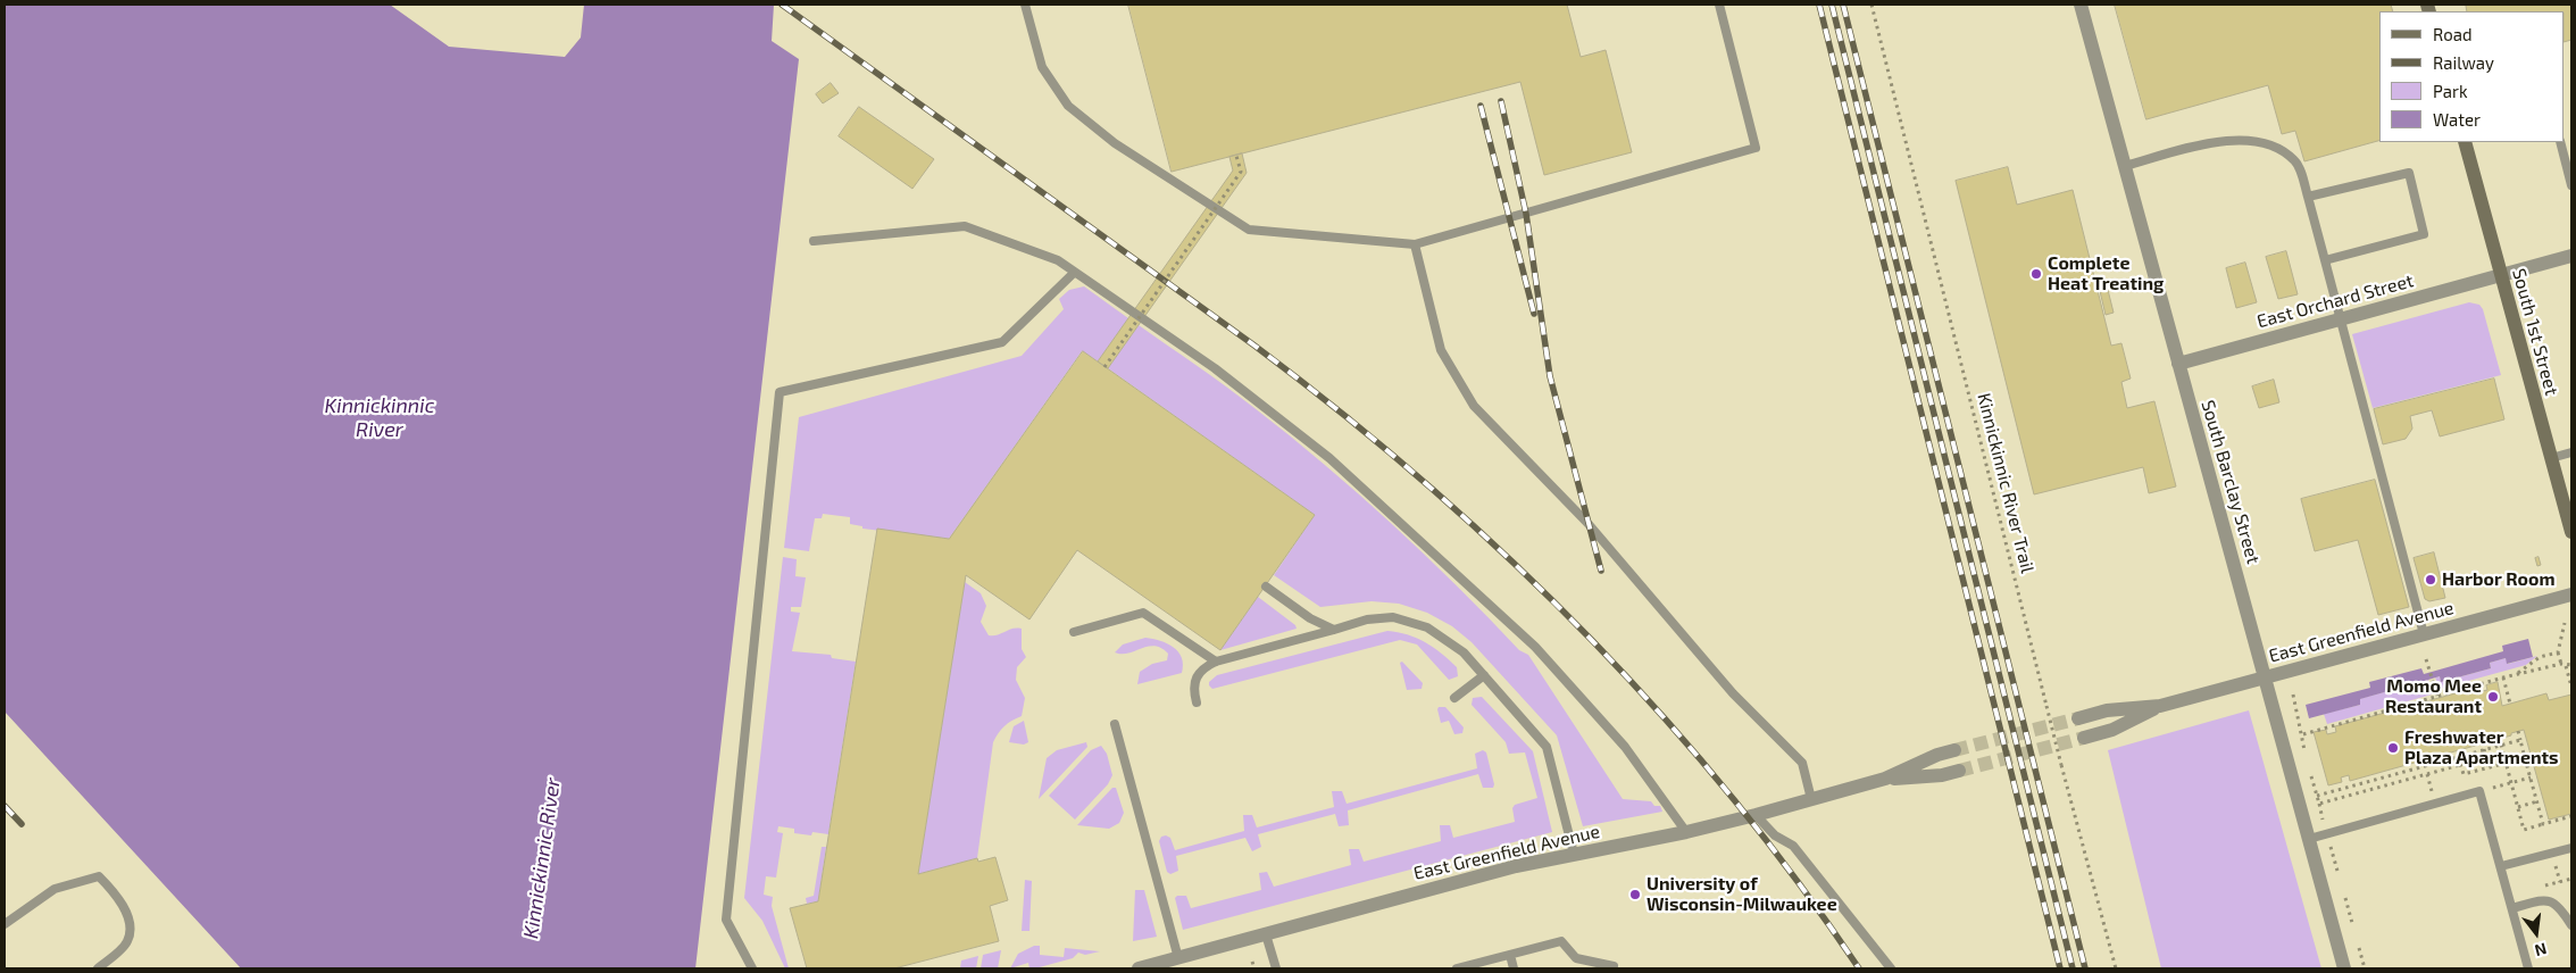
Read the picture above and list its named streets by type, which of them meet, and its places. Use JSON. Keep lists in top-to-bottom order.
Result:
{
  "streets": {
    "main road": ["South 1st Street"],
    "street": ["East Orchard Street", "South Barclay Street", "East Greenfield Avenue"],
    "path": ["Kinnickinnic River Trail"]
  },
  "crossings": [
    ["East Orchard Street", "South 1st Street"],
    ["East Orchard Street", "South Barclay Street"],
    ["South Barclay Street", "East Greenfield Avenue"]
  ],
  "water": ["Kinnickinnic River"],
  "places": [
    "Complete Heat Treating",
    "Harbor Room",
    "Momo Mee Restaurant",
    "Freshwater Plaza Apartments",
    "University of Wisconsin-Milwaukee"
  ],
  "legend": [
    "Road",
    "Railway",
    "Park",
    "Water"
  ],
  "north": "bottom"
}
